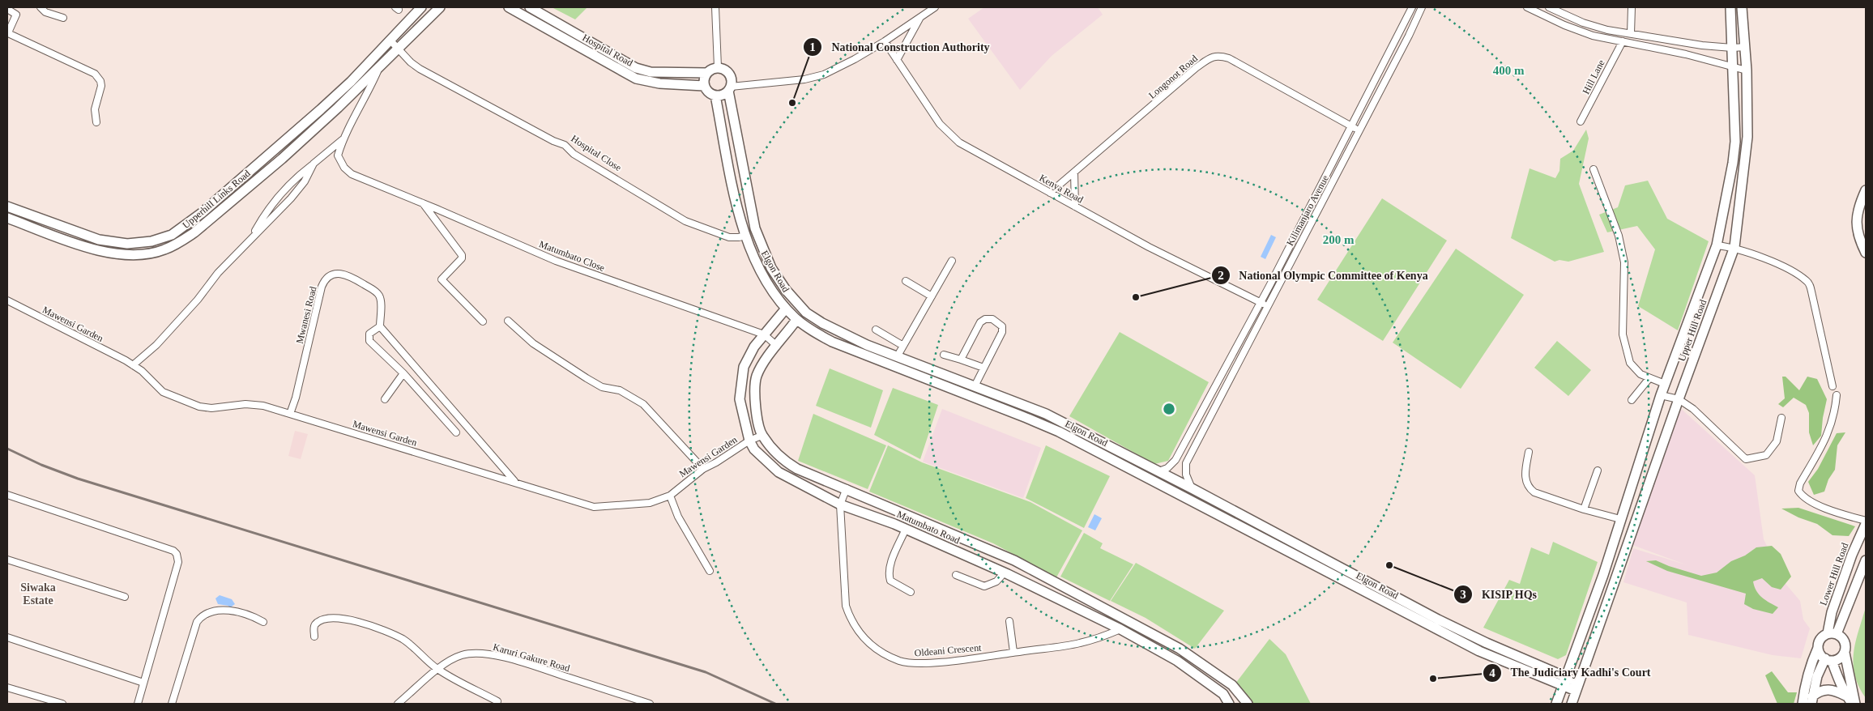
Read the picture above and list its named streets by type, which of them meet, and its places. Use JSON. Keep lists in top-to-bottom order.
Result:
{
  "streets": {
    "street": [
      "Hospital Road",
      "Longonot Road",
      "Hill Lane",
      "Hospital Close",
      "Kenya Road",
      "Upperhill Links Road",
      "Kilimanjaro Avenue",
      "Matumbato Close",
      "Elgon Road",
      "Mwanesi Road",
      "Mawensi Garden",
      "Upper Hill Road",
      "Matumbato Road",
      "Lower Hill Road",
      "Oldeani Crescent",
      "Karuri Gakure Road"
    ]
  },
  "crossings": [
    ["Hospital Road", "Elgon Road"],
    ["Longonot Road", "Kenya Road"],
    ["Longonot Road", "Kilimanjaro Avenue"],
    ["Hospital Close", "Upperhill Links Road"],
    ["Hospital Close", "Elgon Road"],
    ["Kenya Road", "Kilimanjaro Avenue"],
    ["Kilimanjaro Avenue", "Elgon Road"],
    ["Matumbato Close", "Matumbato Road"],
    ["Elgon Road", "Upper Hill Road"],
    ["Elgon Road", "Matumbato Road"],
    ["Mwanesi Road", "Mawensi Garden"],
    ["Mawensi Garden", "Matumbato Road"],
    ["Matumbato Road", "Oldeani Crescent"]
  ],
  "districts": ["Siwaka Estate"],
  "places": [
    "National Construction Authority",
    "National Olympic Committee of Kenya",
    "KISIP HQs",
    "The Judiciary Kadhi's Court"
  ],
  "rings": ["400 m", "200 m"]
}
